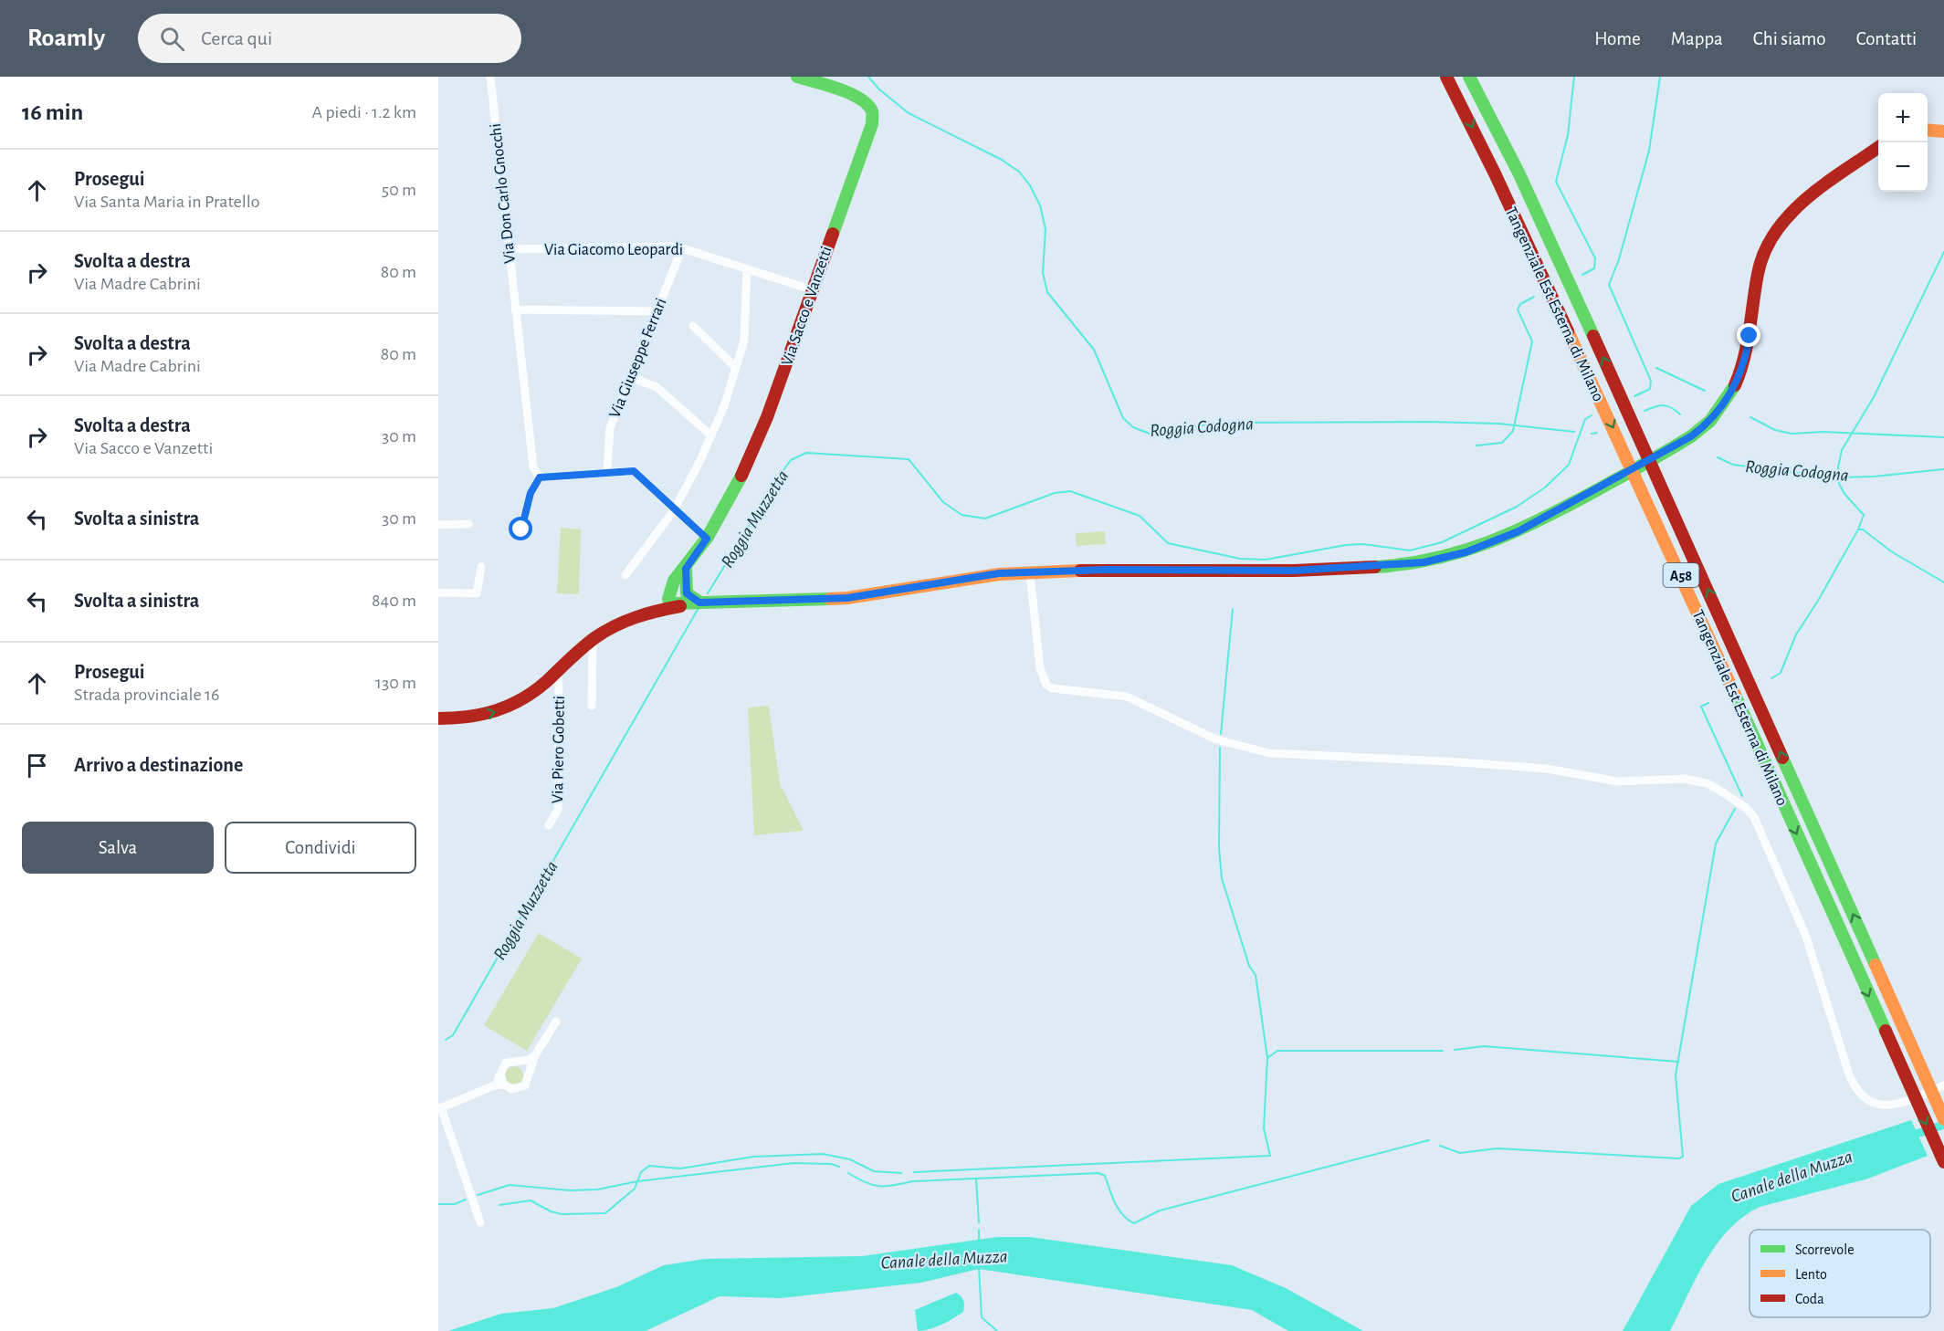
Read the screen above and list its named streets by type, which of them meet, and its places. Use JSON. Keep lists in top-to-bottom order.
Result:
{
  "streets": {
    "main road": ["Tangenziale Est Esterna di Milano", "Via Sacco e Vanzetti", "A58"],
    "street": [
      "Via Don Carlo Gnocchi",
      "Via Giacomo Leopardi",
      "Via Giuseppe Ferrari",
      "Via Piero Gobetti"
    ]
  },
  "crossings": [
    ["Via Don Carlo Gnocchi", "Via Giacomo Leopardi"],
    ["Via Giacomo Leopardi", "Via Sacco e Vanzetti"],
    ["Via Giacomo Leopardi", "Via Giuseppe Ferrari"]
  ],
  "water": ["Roggia Codogna", "Roggia Muzzetta", "Canale della Muzza"],
  "legend": ["Scorrevole", "Lento", "Coda"],
  "page": {
    "header": "Roamly",
    "search": "Cerca qui",
    "nav": [
      "Home",
      "Mappa",
      "Chi siamo",
      "Contatti"
    ],
    "heading": ["16 min", "A piedi · 1.2 km"],
    "map_buttons": ["+", "−"],
    "list": [
      ["Prosegui", "Via Santa Maria in Pratello", "50 m"],
      ["Svolta a destra", "Via Madre Cabrini", "80 m"],
      ["Svolta a destra", "Via Madre Cabrini", "80 m"],
      ["Svolta a destra", "Via Sacco e Vanzetti", "30 m"],
      ["Svolta a sinistra", "30 m"],
      ["Svolta a sinistra", "840 m"],
      ["Prosegui", "Strada provinciale 16", "130 m"],
      "Arrivo a destinazione"
    ],
    "buttons": ["Salva", "Condividi"]
  }
}
